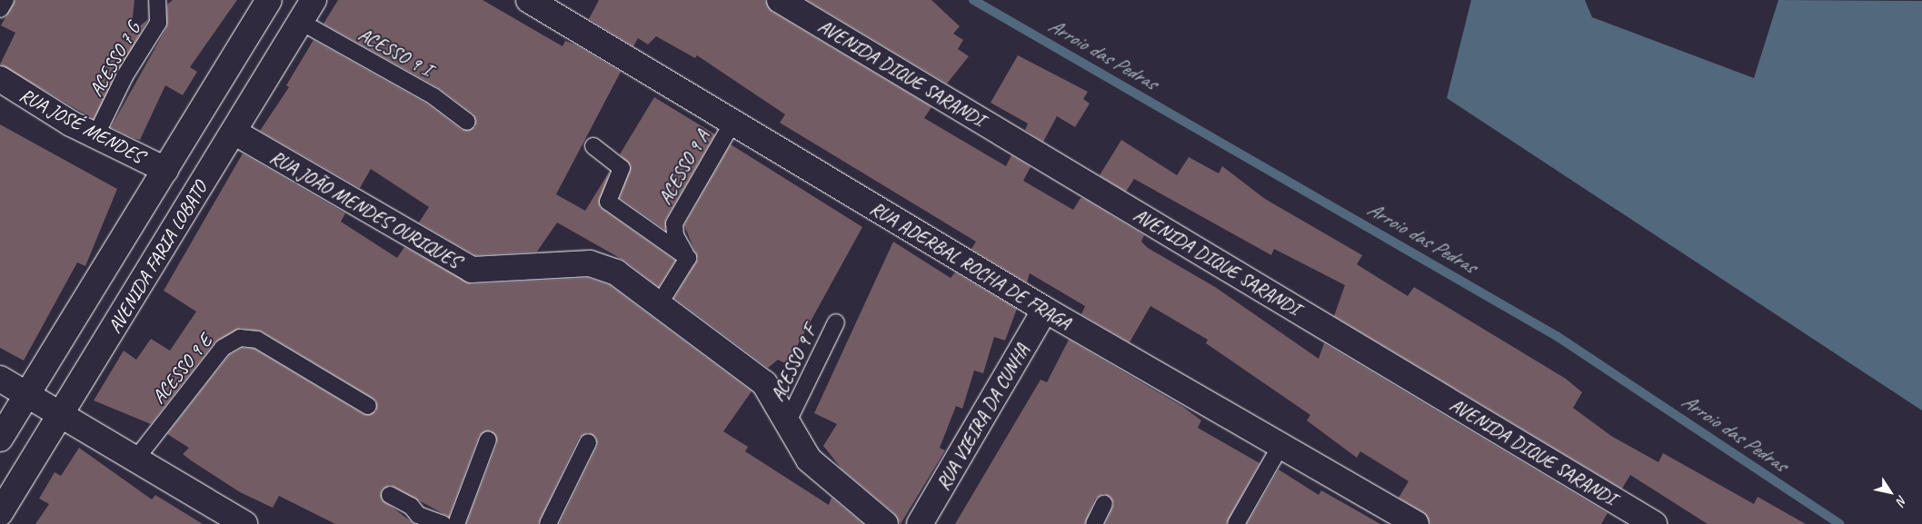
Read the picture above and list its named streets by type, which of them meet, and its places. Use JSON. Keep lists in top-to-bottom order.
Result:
{
  "streets": {
    "street": [
      "AVENIDA DIQUE SARANDI",
      "RUA JOSÉ MENDES",
      "RUA JOÃO MENDES OURIQUES",
      "AVENIDA FARIA LOBATO",
      "RUA ADERBAL ROCHA DE FRAGA",
      "RUA VIEIRA DA CUNHA"
    ],
    "lane": [
      "ACESSO 9 I",
      "ACESSO 7 G",
      "ACESSO 9 A",
      "ACESSO 9 F",
      "ACESSO 9 E"
    ]
  },
  "crossings": [
    ["ACESSO 9 I", "AVENIDA FARIA LOBATO"],
    ["ACESSO 7 G", "RUA JOSÉ MENDES"],
    ["RUA JOSÉ MENDES", "AVENIDA FARIA LOBATO"],
    ["ACESSO 9 A", "RUA ADERBAL ROCHA DE FRAGA"],
    ["RUA JOÃO MENDES OURIQUES", "AVENIDA FARIA LOBATO"],
    ["RUA JOÃO MENDES OURIQUES", "ACESSO 9 F"],
    ["RUA ADERBAL ROCHA DE FRAGA", "RUA VIEIRA DA CUNHA"]
  ],
  "water": ["Arroio das Pedras"],
  "north": "bottom right"
}
